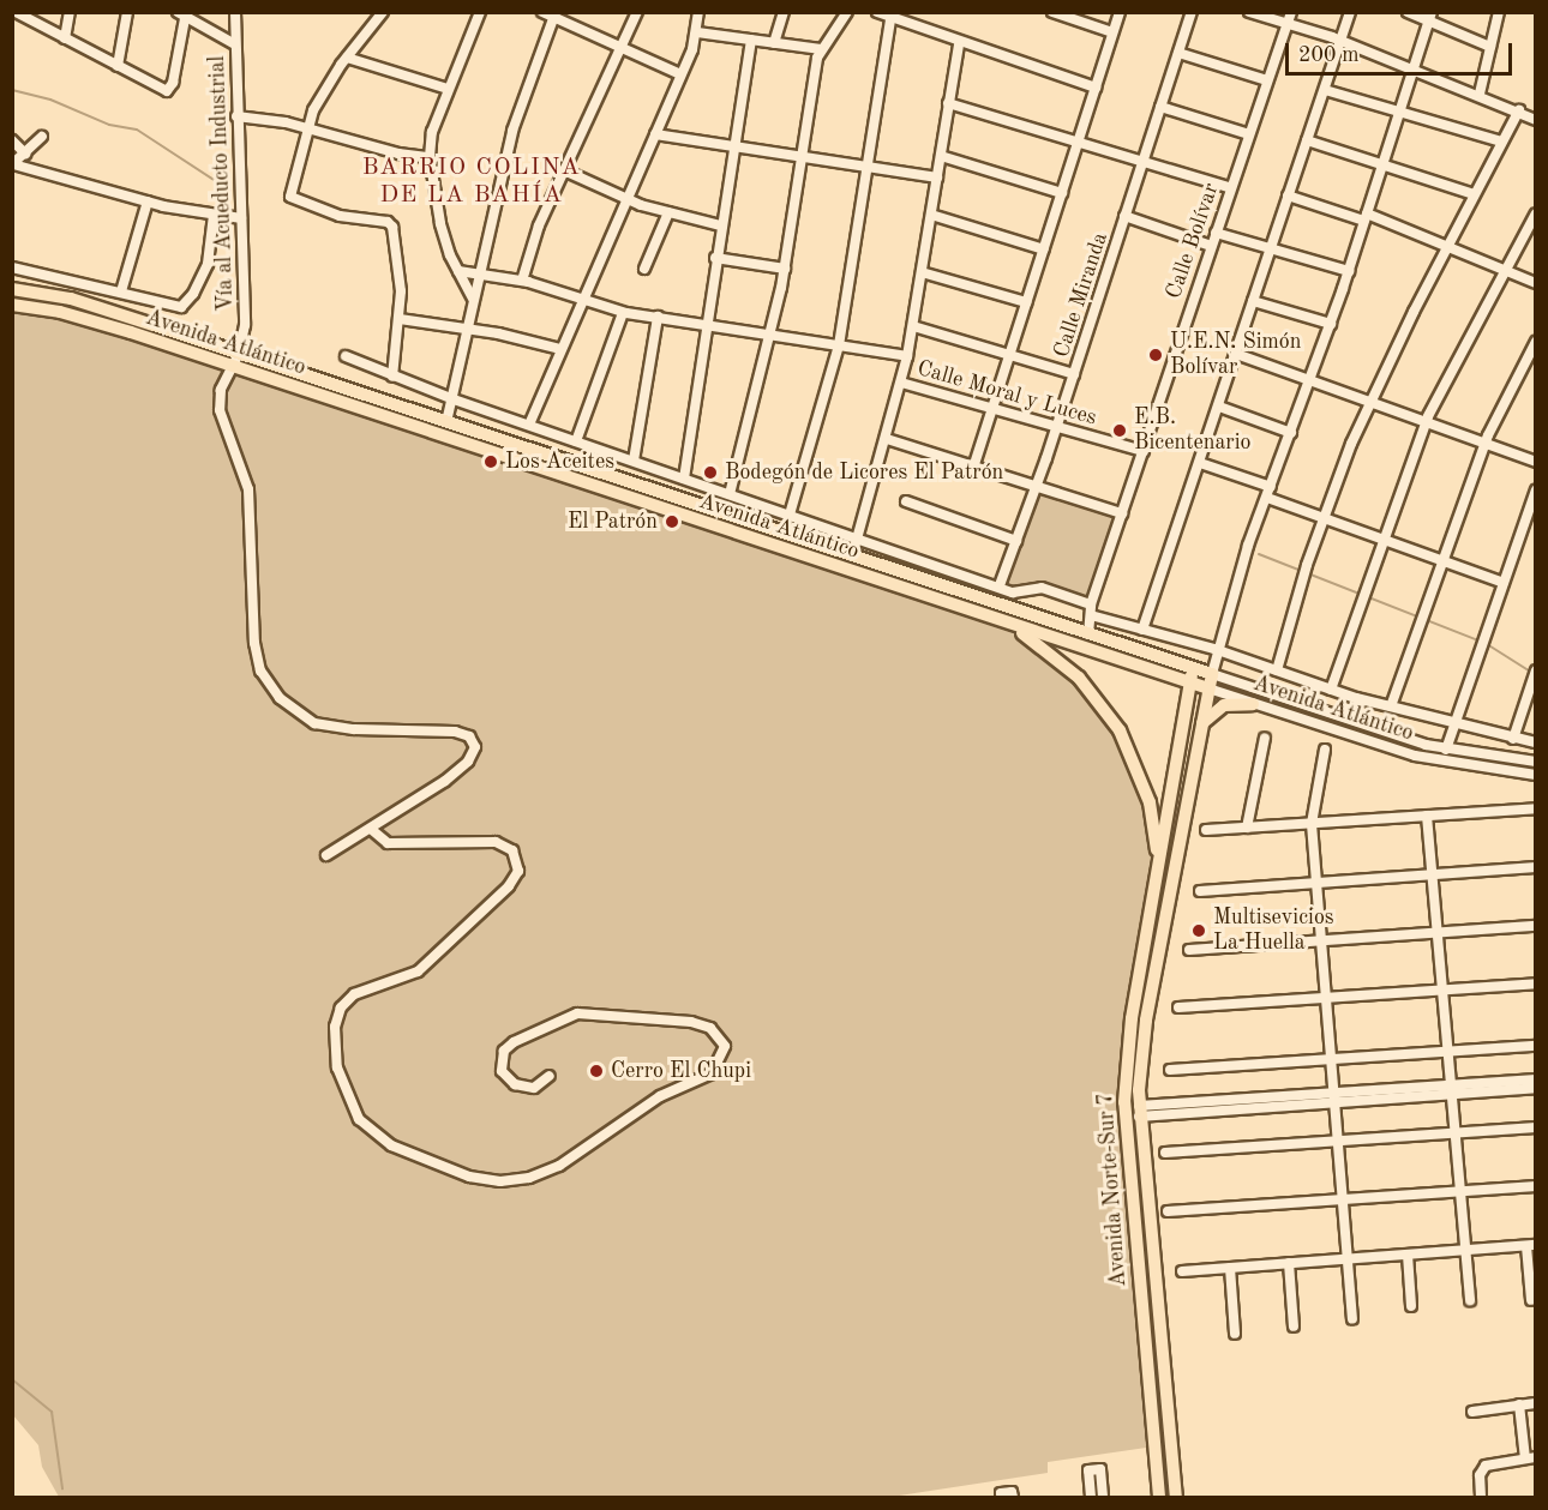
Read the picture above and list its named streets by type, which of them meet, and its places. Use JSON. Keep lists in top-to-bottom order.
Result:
{
  "streets": {
    "main road": ["Avenida Atlántico", "Avenida Norte-Sur 7"],
    "street": [
      "Vía al Acueducto Industrial",
      "Calle Bolívar",
      "Calle Miranda",
      "Calle Moral y Luces"
    ]
  },
  "crossings": [
    ["Vía al Acueducto Industrial", "Avenida Atlántico"],
    ["Calle Bolívar", "Avenida Atlántico"],
    ["Calle Bolívar", "Calle Moral y Luces"],
    ["Calle Miranda", "Calle Moral y Luces"],
    ["Avenida Atlántico", "Avenida Norte-Sur 7"]
  ],
  "districts": ["BARRIO COLINA DE LA BAHÍA"],
  "places": [
    "U.E.N. Simón Bolívar",
    "E.B. Bicentenario",
    "Los Aceites",
    "Bodegón de Licores El Patrón",
    "El Patrón",
    "Multisevicios La Huella",
    "Cerro El Chupi"
  ],
  "scale_bar": "200 m"
}
